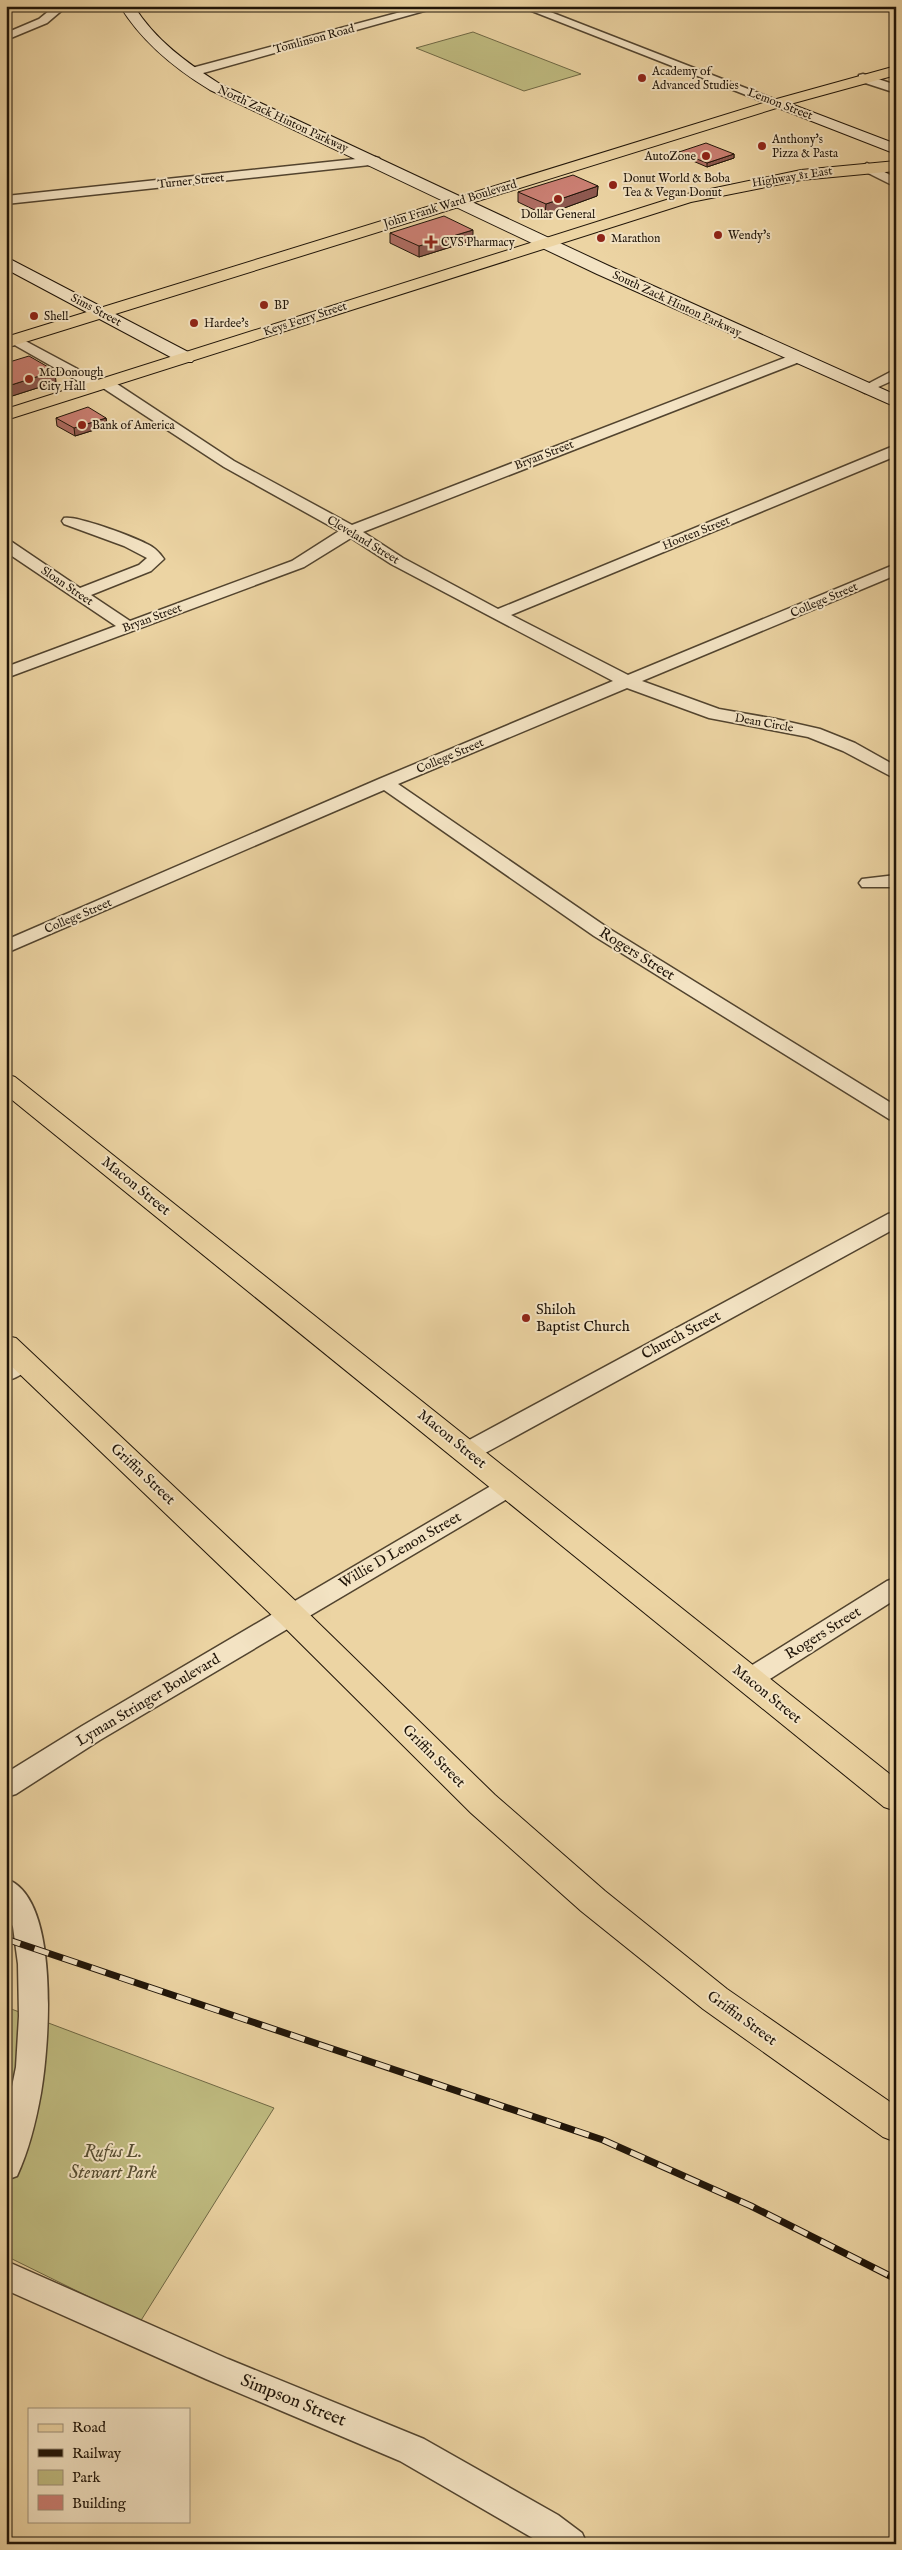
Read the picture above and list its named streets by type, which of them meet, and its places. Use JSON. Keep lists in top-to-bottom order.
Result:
{
  "streets": {
    "main road": [
      "Lemon Street",
      "North Zack Hinton Parkway",
      "Highway 81 East",
      "John Frank Ward Boulevard",
      "South Zack Hinton Parkway",
      "Sims Street",
      "Keys Ferry Street",
      "Macon Street",
      "Griffin Street"
    ],
    "street": [
      "Tomlinson Road",
      "Turner Street",
      "Bryan Street",
      "Hooten Street",
      "Cleveland Street",
      "Sloan Street",
      "College Street",
      "Dean Circle",
      "Rogers Street",
      "Church Street",
      "Willie D Lenon Street",
      "Lyman Stringer Boulevard",
      "Simpson Street"
    ]
  },
  "crossings": [
    ["Tomlinson Road", "North Zack Hinton Parkway"],
    ["Lemon Street", "John Frank Ward Boulevard"],
    ["North Zack Hinton Parkway", "Turner Street"],
    ["North Zack Hinton Parkway", "John Frank Ward Boulevard"],
    ["North Zack Hinton Parkway", "South Zack Hinton Parkway"],
    ["Highway 81 East", "South Zack Hinton Parkway"],
    ["Highway 81 East", "Keys Ferry Street"],
    ["John Frank Ward Boulevard", "South Zack Hinton Parkway"],
    ["John Frank Ward Boulevard", "Sims Street"],
    ["John Frank Ward Boulevard", "Cleveland Street"],
    ["South Zack Hinton Parkway", "Keys Ferry Street"],
    ["South Zack Hinton Parkway", "Bryan Street"],
    ["Sims Street", "Keys Ferry Street"],
    ["Keys Ferry Street", "Cleveland Street"],
    ["Bryan Street", "Cleveland Street"],
    ["Bryan Street", "Sloan Street"],
    ["Hooten Street", "Cleveland Street"],
    ["Cleveland Street", "College Street"],
    ["Cleveland Street", "Dean Circle"],
    ["College Street", "Dean Circle"],
    ["College Street", "Rogers Street"],
    ["Rogers Street", "Macon Street"],
    ["Macon Street", "Church Street"],
    ["Macon Street", "Willie D Lenon Street"],
    ["Griffin Street", "Willie D Lenon Street"],
    ["Griffin Street", "Lyman Stringer Boulevard"],
    ["Willie D Lenon Street", "Lyman Stringer Boulevard"]
  ],
  "parks": ["Rufus L. Stewart Park"],
  "places": {
    "other": [
      "Academy of Advanced Studies",
      "Anthony's Pizza & Pasta",
      "AutoZone",
      "Donut World & Boba Tea & Vegan Donut",
      "Dollar General",
      "Wendy's",
      "Marathon",
      "BP",
      "Shell",
      "Hardee's",
      "McDonough City Hall",
      "Bank of America",
      "Shiloh Baptist Church"
    ],
    "health": ["CVS Pharmacy"]
  },
  "legend": [
    "Road",
    "Railway",
    "Park",
    "Building"
  ]
}
